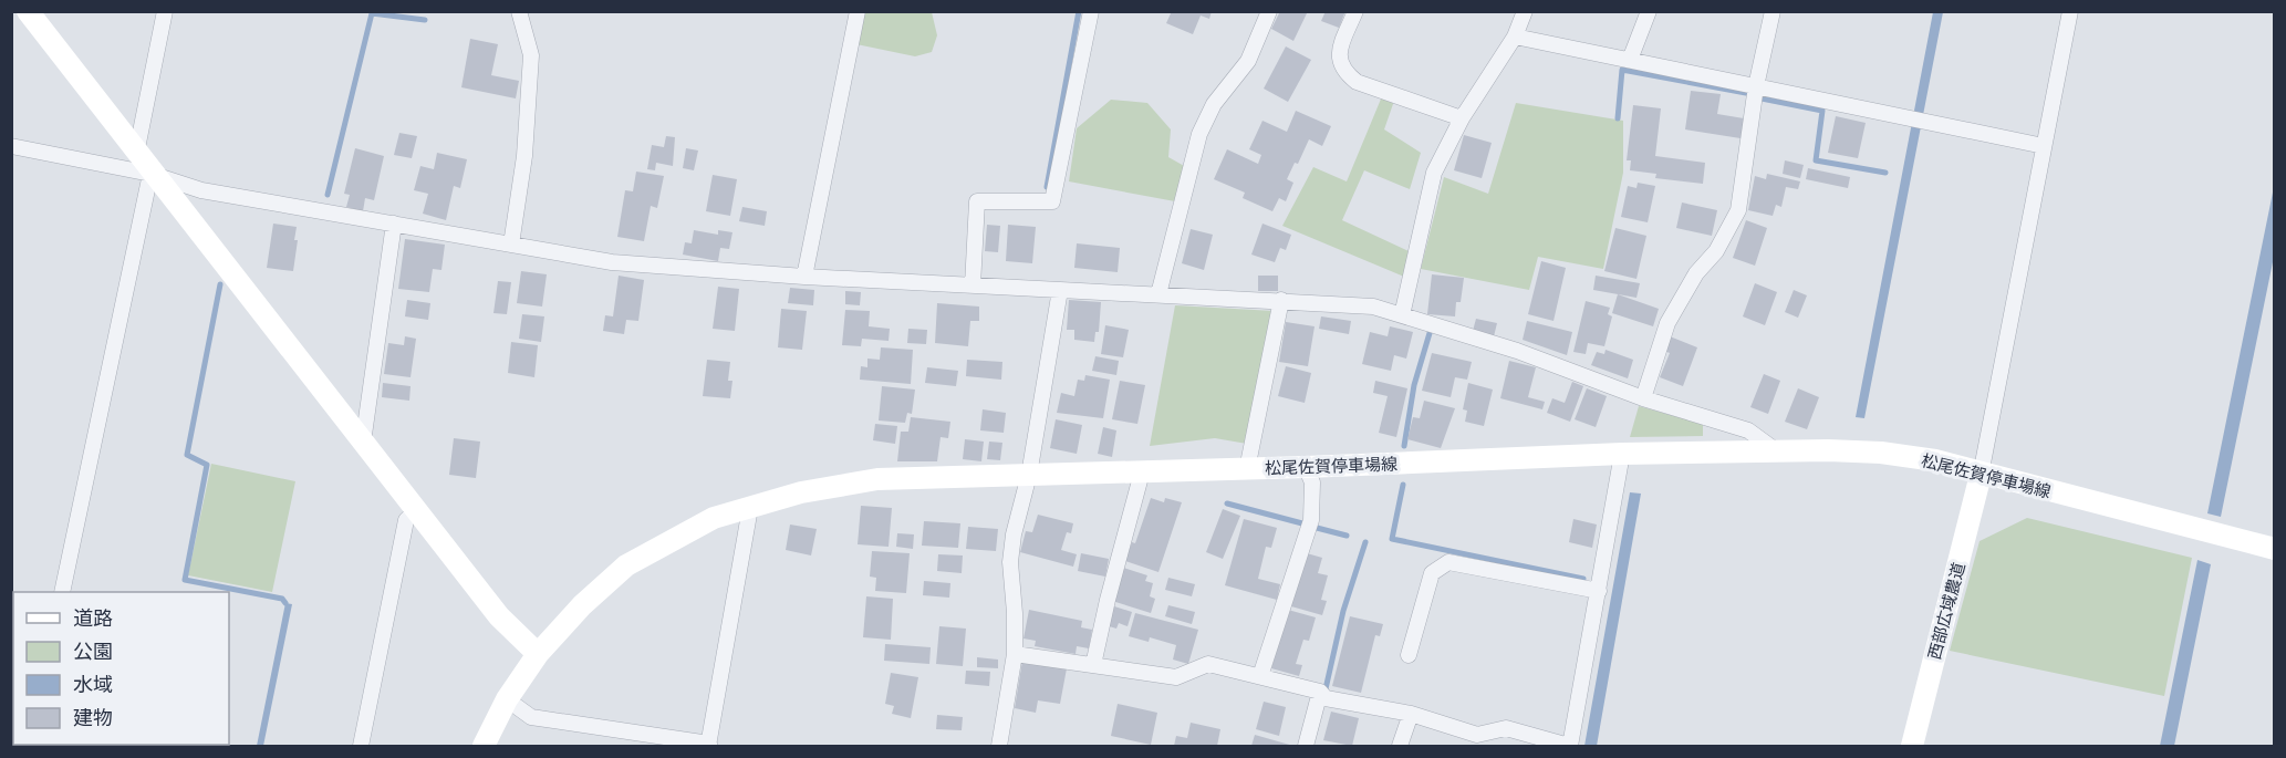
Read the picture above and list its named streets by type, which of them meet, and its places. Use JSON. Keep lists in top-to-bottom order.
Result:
{
  "streets": {
    "main road": ["松尾佐賀停車場線", "西部広域農道"]
  },
  "crossings": [
    ["松尾佐賀停車場線", "西部広域農道"]
  ],
  "legend": [
    "道路",
    "公園",
    "水域",
    "建物"
  ]
}
